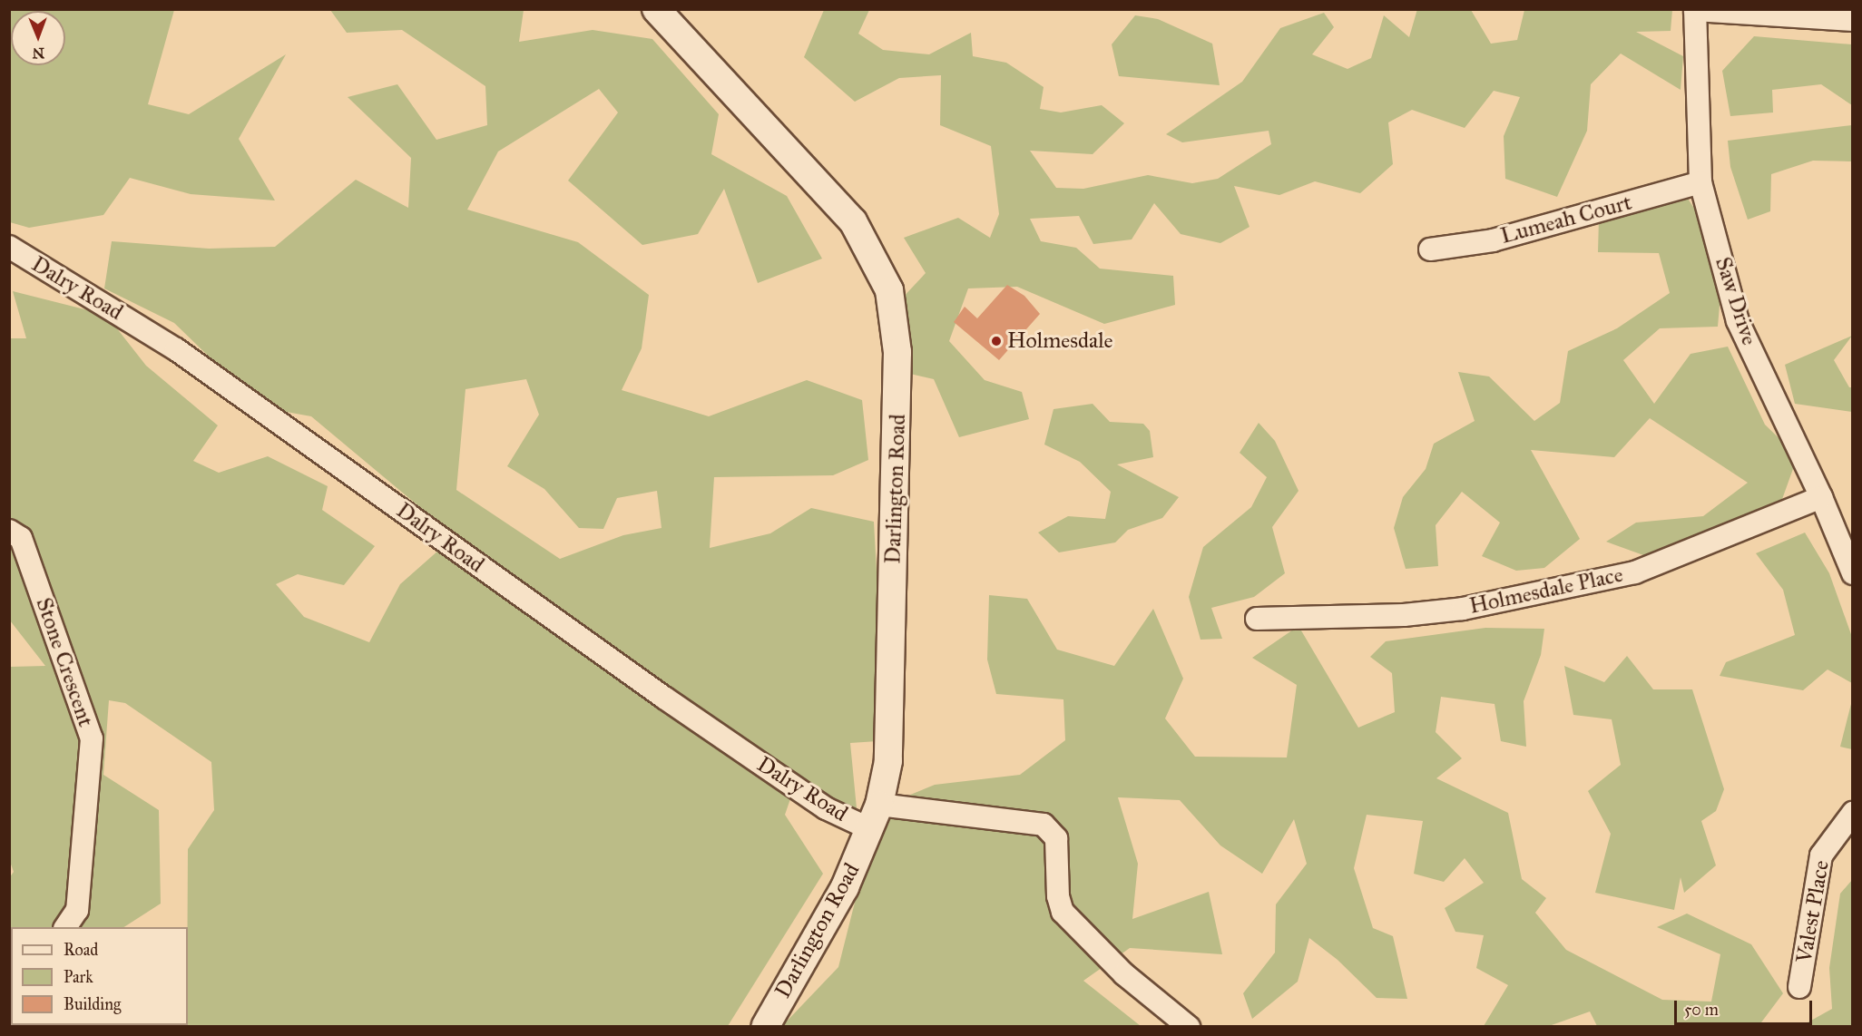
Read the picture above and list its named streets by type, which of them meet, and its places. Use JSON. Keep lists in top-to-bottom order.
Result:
{
  "streets": {
    "street": [
      "Lumeah Court",
      "Dalry Road",
      "Saw Drive",
      "Darlington Road",
      "Holmesdale Place",
      "Stone Crescent",
      "Valest Place"
    ]
  },
  "crossings": [
    ["Lumeah Court", "Saw Drive"],
    ["Dalry Road", "Darlington Road"],
    ["Saw Drive", "Holmesdale Place"]
  ],
  "places": ["Holmesdale"],
  "legend": ["Road", "Park", "Building"],
  "scale_bar": "50 m",
  "north": "bottom"
}
